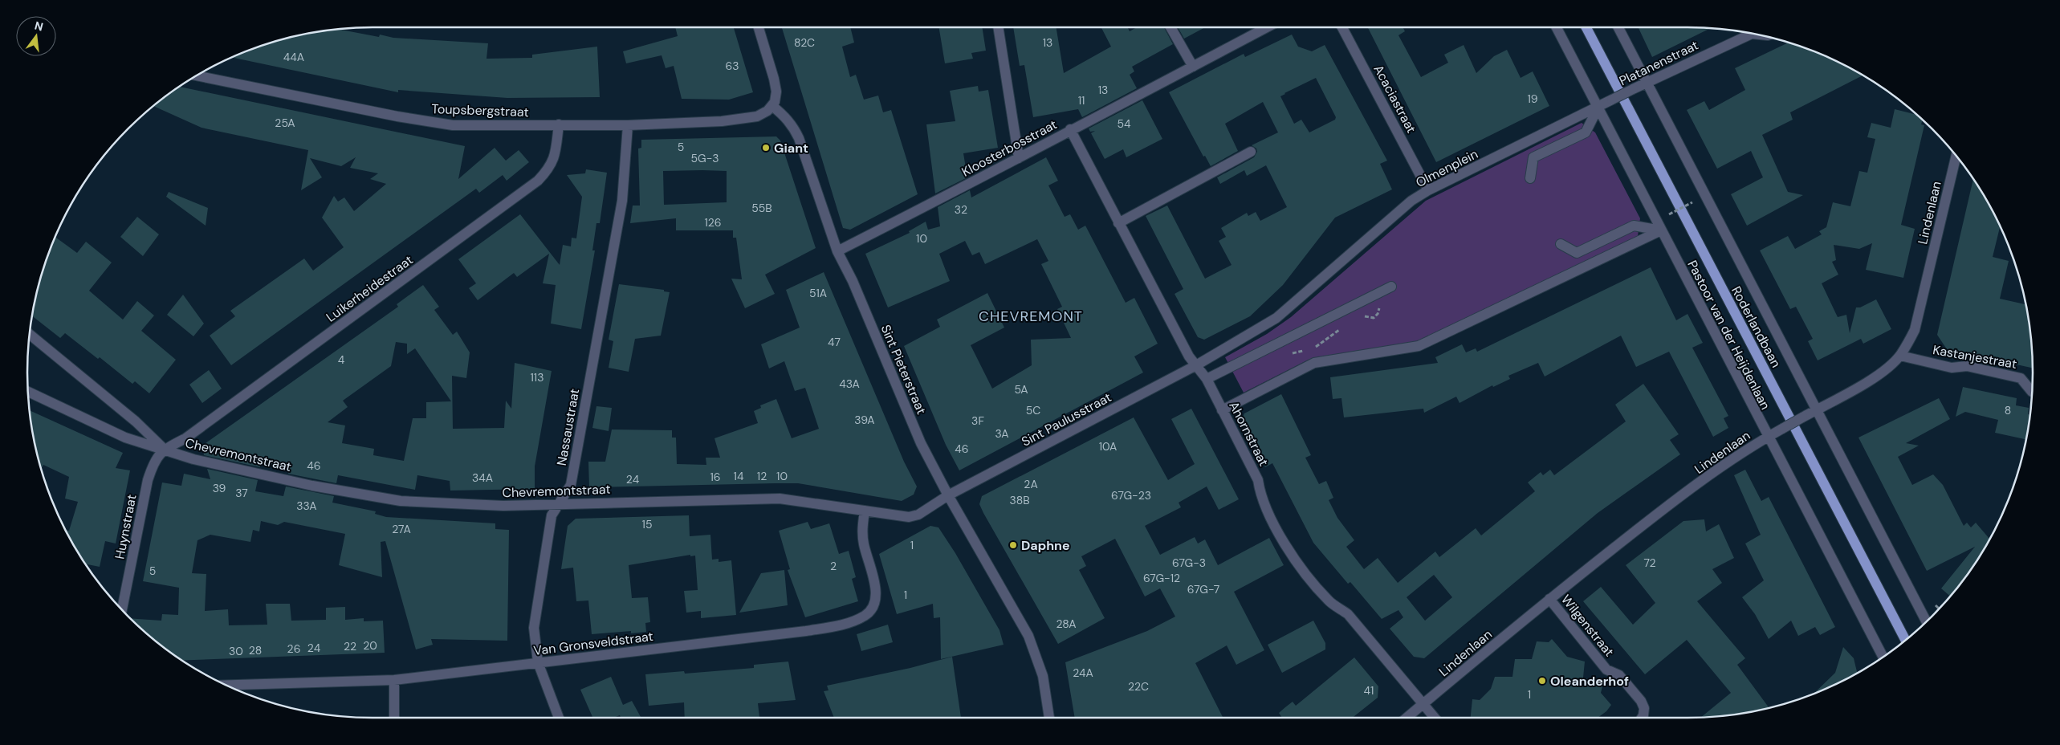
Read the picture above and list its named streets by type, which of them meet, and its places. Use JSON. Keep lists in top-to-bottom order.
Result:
{
  "streets": {
    "main road": ["Roderlandbaan"],
    "street": [
      "Platanenstraat",
      "Acaciastraat",
      "Toupsbergstraat",
      "Kloosterbosstraat",
      "Olmenplein",
      "Lindenlaan",
      "Luikerheidestraat",
      "Pastoor van der Heijdenlaan",
      "Kastanjestraat",
      "Sint Pieterstraat",
      "Sint Paulusstraat",
      "Nassaustraat",
      "Ahornstraat",
      "Chevremontstraat",
      "Huynstraat",
      "Wilgenstraat",
      "Van Gronsveldstraat"
    ]
  },
  "crossings": [
    ["Platanenstraat", "Olmenplein"],
    ["Platanenstraat", "Pastoor van der Heijdenlaan"],
    ["Acaciastraat", "Olmenplein"],
    ["Toupsbergstraat", "Luikerheidestraat"],
    ["Toupsbergstraat", "Sint Pieterstraat"],
    ["Toupsbergstraat", "Nassaustraat"],
    ["Kloosterbosstraat", "Sint Pieterstraat"],
    ["Kloosterbosstraat", "Ahornstraat"],
    ["Olmenplein", "Pastoor van der Heijdenlaan"],
    ["Olmenplein", "Sint Paulusstraat"],
    ["Olmenplein", "Ahornstraat"],
    ["Lindenlaan", "Pastoor van der Heijdenlaan"],
    ["Lindenlaan", "Kastanjestraat"],
    ["Lindenlaan", "Ahornstraat"],
    ["Lindenlaan", "Wilgenstraat"],
    ["Luikerheidestraat", "Chevremontstraat"],
    ["Luikerheidestraat", "Huynstraat"],
    ["Sint Pieterstraat", "Sint Paulusstraat"],
    ["Sint Pieterstraat", "Chevremontstraat"],
    ["Sint Paulusstraat", "Ahornstraat"],
    ["Sint Paulusstraat", "Chevremontstraat"],
    ["Nassaustraat", "Chevremontstraat"],
    ["Nassaustraat", "Van Gronsveldstraat"],
    ["Chevremontstraat", "Huynstraat"],
    ["Chevremontstraat", "Van Gronsveldstraat"]
  ],
  "districts": ["CHEVREMONT"],
  "places": ["Giant", "Daphne", "Oleanderhof"],
  "house_numbers": [
    "82C",
    "13",
    "44A",
    "63",
    "13",
    "19",
    "11",
    "25A",
    "54",
    "5",
    "5G-3",
    "55B",
    "32",
    "126",
    "10",
    "51A",
    "47",
    "4",
    "113",
    "43A",
    "5A",
    "5C",
    "8",
    "39A",
    "3F",
    "3A",
    "10A",
    "46",
    "46",
    "14",
    "12",
    "10",
    "16",
    "34A",
    "24",
    "2A",
    "39",
    "37",
    "67G-23",
    "38B",
    "33A",
    "15",
    "27A",
    "1",
    "67G-3",
    "72",
    "2",
    "5",
    "67G-12",
    "67G-7",
    "1",
    "28A",
    "20",
    "22",
    "24",
    "26",
    "28",
    "30",
    "24A",
    "22C",
    "41",
    "1"
  ],
  "north": "top"
}
